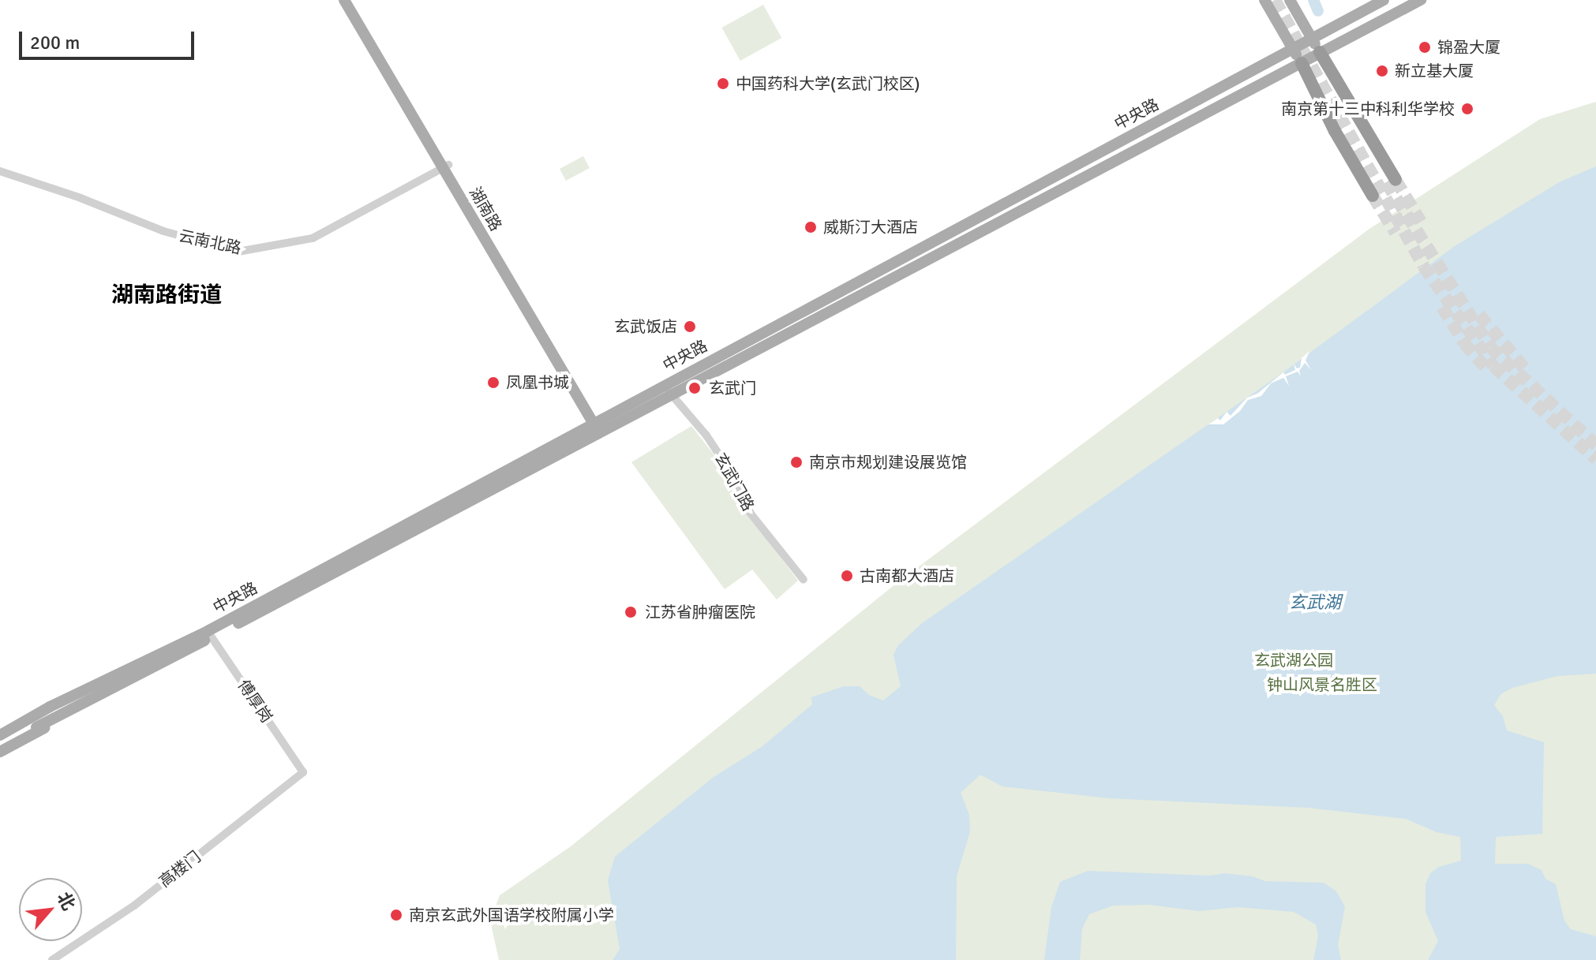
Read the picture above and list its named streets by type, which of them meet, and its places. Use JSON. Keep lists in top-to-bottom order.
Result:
{
  "streets": {
    "main road": ["中央路", "湖南路"],
    "street": [
      "云南北路",
      "玄武门路",
      "傅厚岗",
      "高楼门"
    ]
  },
  "crossings": [
    ["中央路", "湖南路"],
    ["中央路", "玄武门路"],
    ["中央路", "傅厚岗"],
    ["湖南路", "云南北路"],
    ["傅厚岗", "高楼门"]
  ],
  "districts": ["湖南路街道"],
  "water": ["玄武湖"],
  "parks": ["玄武湖公园", "钟山风景名胜区"],
  "places": [
    "锦盈大厦",
    "新立基大厦",
    "中国药科大学(玄武门校区)",
    "南京第十三中科利华学校",
    "威斯汀大酒店",
    "玄武饭店",
    "凤凰书城",
    "玄武门",
    "南京市规划建设展览馆",
    "古南都大酒店",
    "江苏省肿瘤医院",
    "南京玄武外国语学校附属小学"
  ],
  "scale_bar": "200 m",
  "north": "top right"
}
